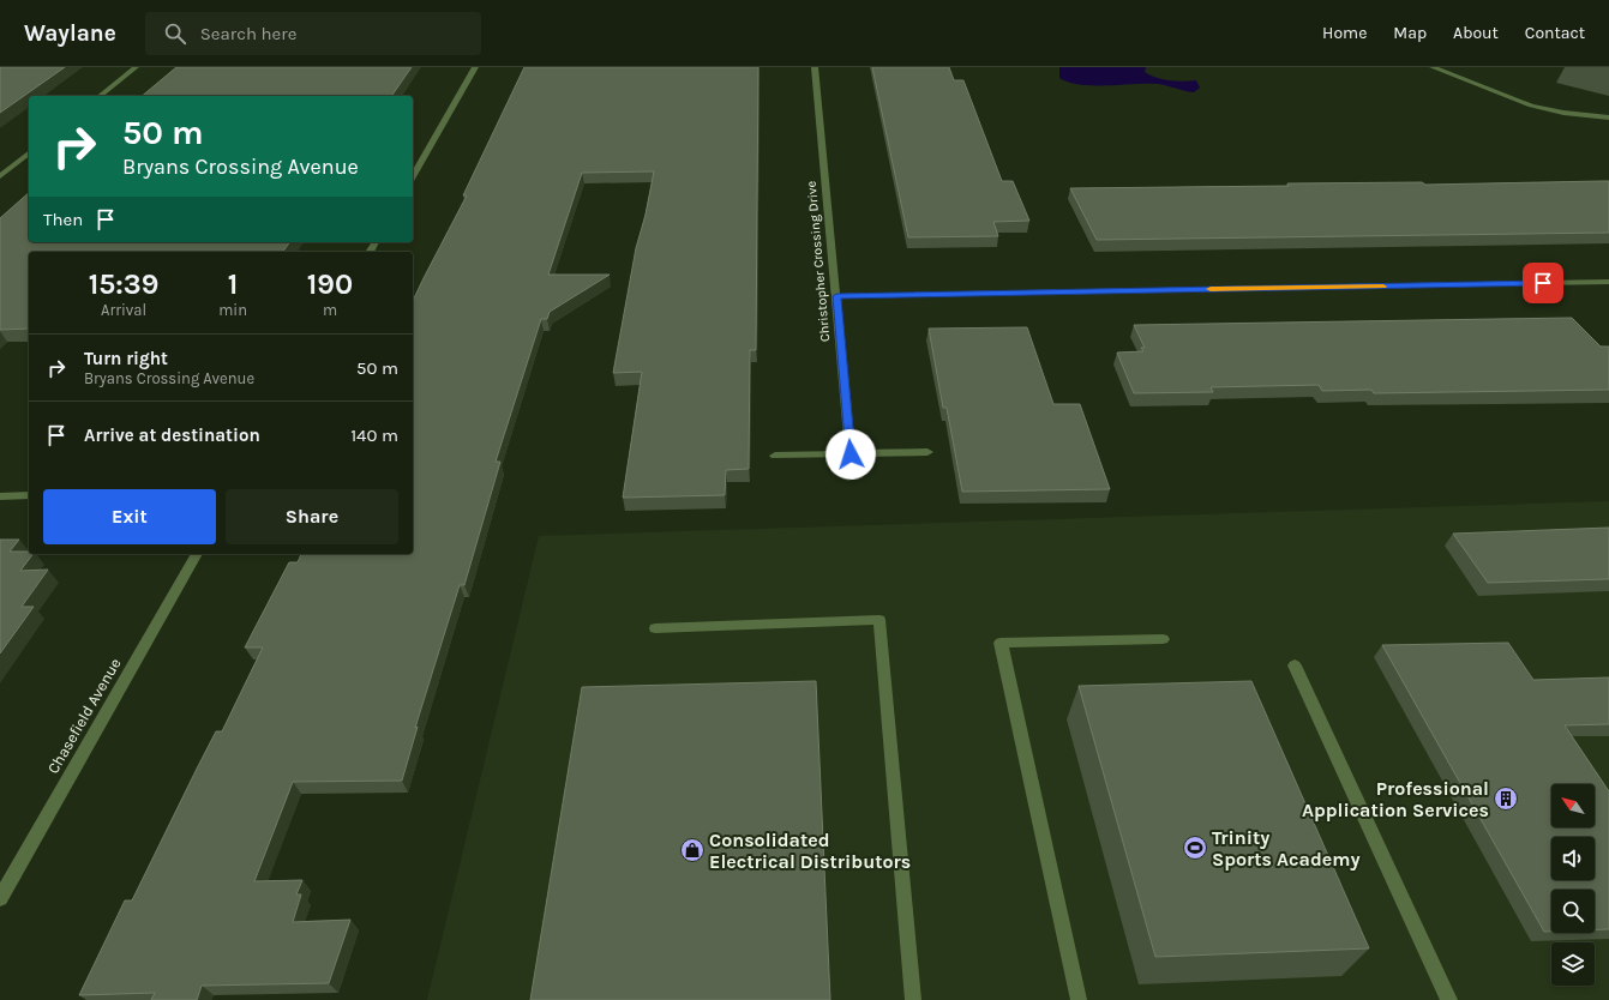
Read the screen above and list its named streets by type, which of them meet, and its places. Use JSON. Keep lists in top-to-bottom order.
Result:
{
  "streets": {
    "street": ["Christopher Crossing Drive", "Chasefield Avenue"]
  },
  "places": {
    "building": ["Professional Application Services"],
    "sports": ["Trinity Sports Academy"],
    "shop": ["Consolidated Electrical Distributors"]
  },
  "north": "top left",
  "page": {
    "header": "Waylane",
    "search": "Search here",
    "nav": [
      "Home",
      "Map",
      "About",
      "Contact"
    ],
    "turn": ["50 m", "Bryans Crossing Avenue"],
    "then": "Then",
    "eta": [
      "15:39",
      "Arrival",
      "1",
      "min",
      "190",
      "m"
    ],
    "list": [
      {
        "name": "Turn right",
        "note": "Bryans Crossing Avenue",
        "value": "50 m"
      },
      {
        "name": "Arrive at destination",
        "value": "140 m"
      }
    ],
    "buttons": ["Exit", "Share"]
  }
}
